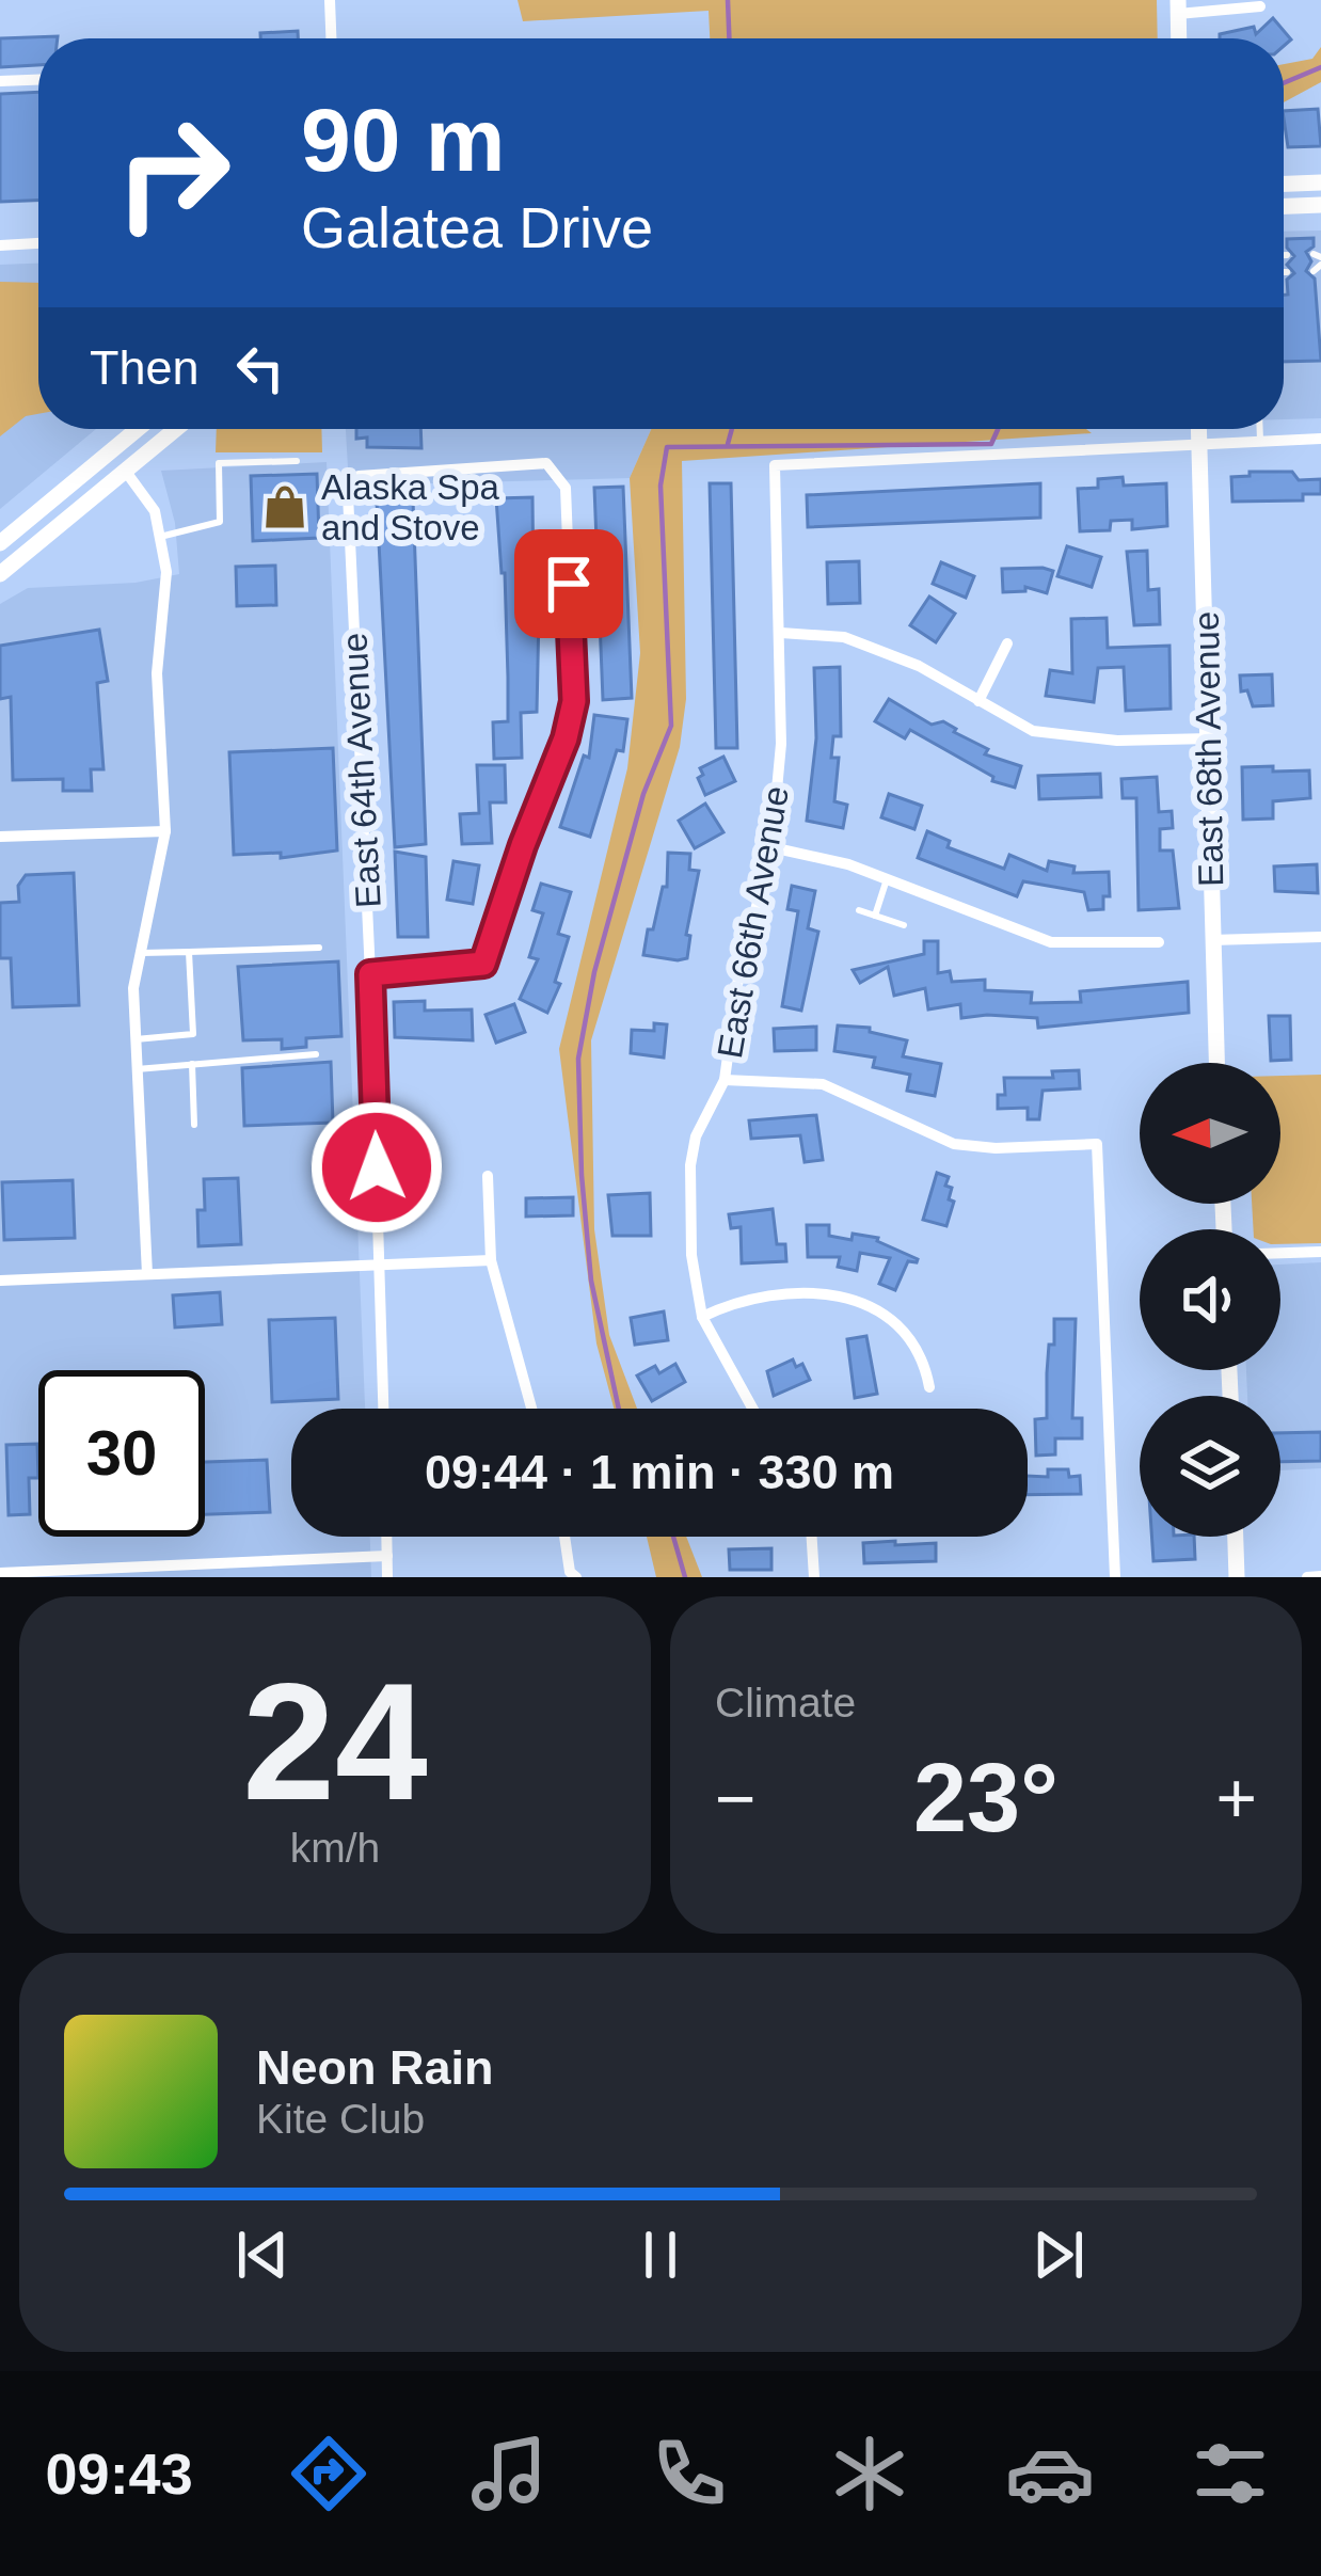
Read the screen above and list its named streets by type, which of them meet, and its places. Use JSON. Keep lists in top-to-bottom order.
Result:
{
  "streets": {
    "street": ["East 68th Avenue", "East 64th Avenue", "East 66th Avenue"]
  },
  "crossings": [
    ["East 68th Avenue", "East 66th Avenue"]
  ],
  "places": {
    "shop": ["Alaska Spa and Stove"]
  },
  "north": "left",
  "page": {
    "turn": ["90 m", "Galatea Drive"],
    "then": "Then",
    "limit": "30",
    "trip": "09:44 · 1 min · 330 m",
    "tile": [
      ["24", "km/h"],
      "Climate"
    ],
    "heat": ["−", "23°", "+"],
    "song": ["Neon Rain", "Kite Club"],
    "tabs": "09:43"
  }
}
